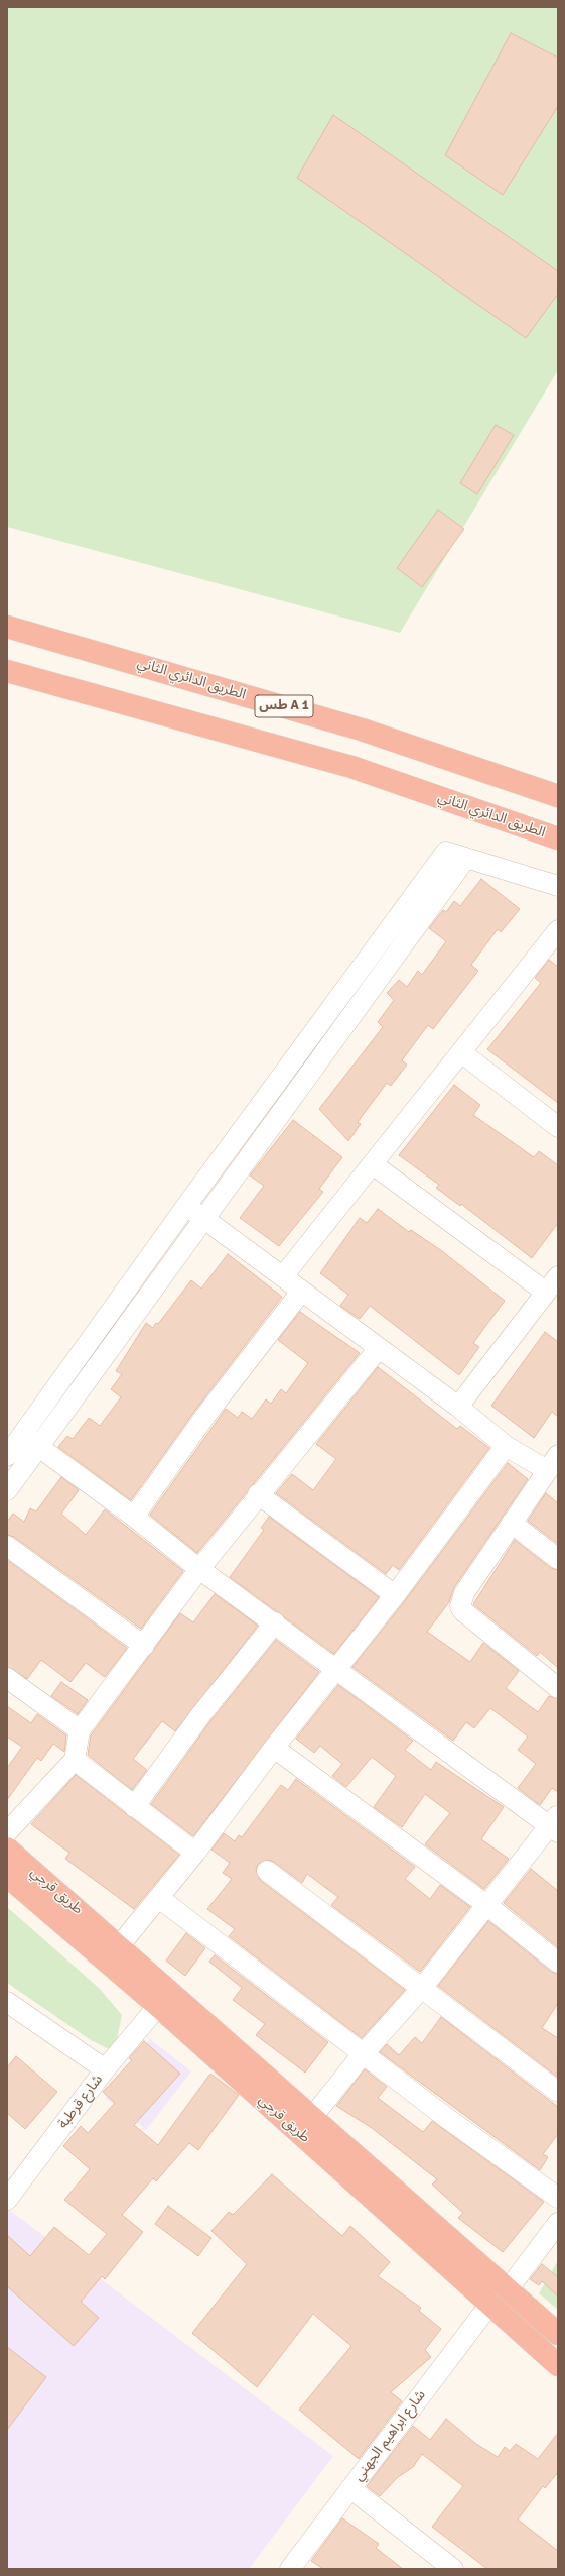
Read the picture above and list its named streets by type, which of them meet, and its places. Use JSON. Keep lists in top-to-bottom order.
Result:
{
  "streets": {
    "highway": ["الطريق الدائري الثاني", "طس A 1", "طريق قرجي"],
    "street": ["شارع قرطبة", "شارع ابراهيم الجهني"]
  },
  "crossings": [
    ["طريق قرجي", "شارع قرطبة"],
    ["طريق قرجي", "شارع ابراهيم الجهني"]
  ]
}
